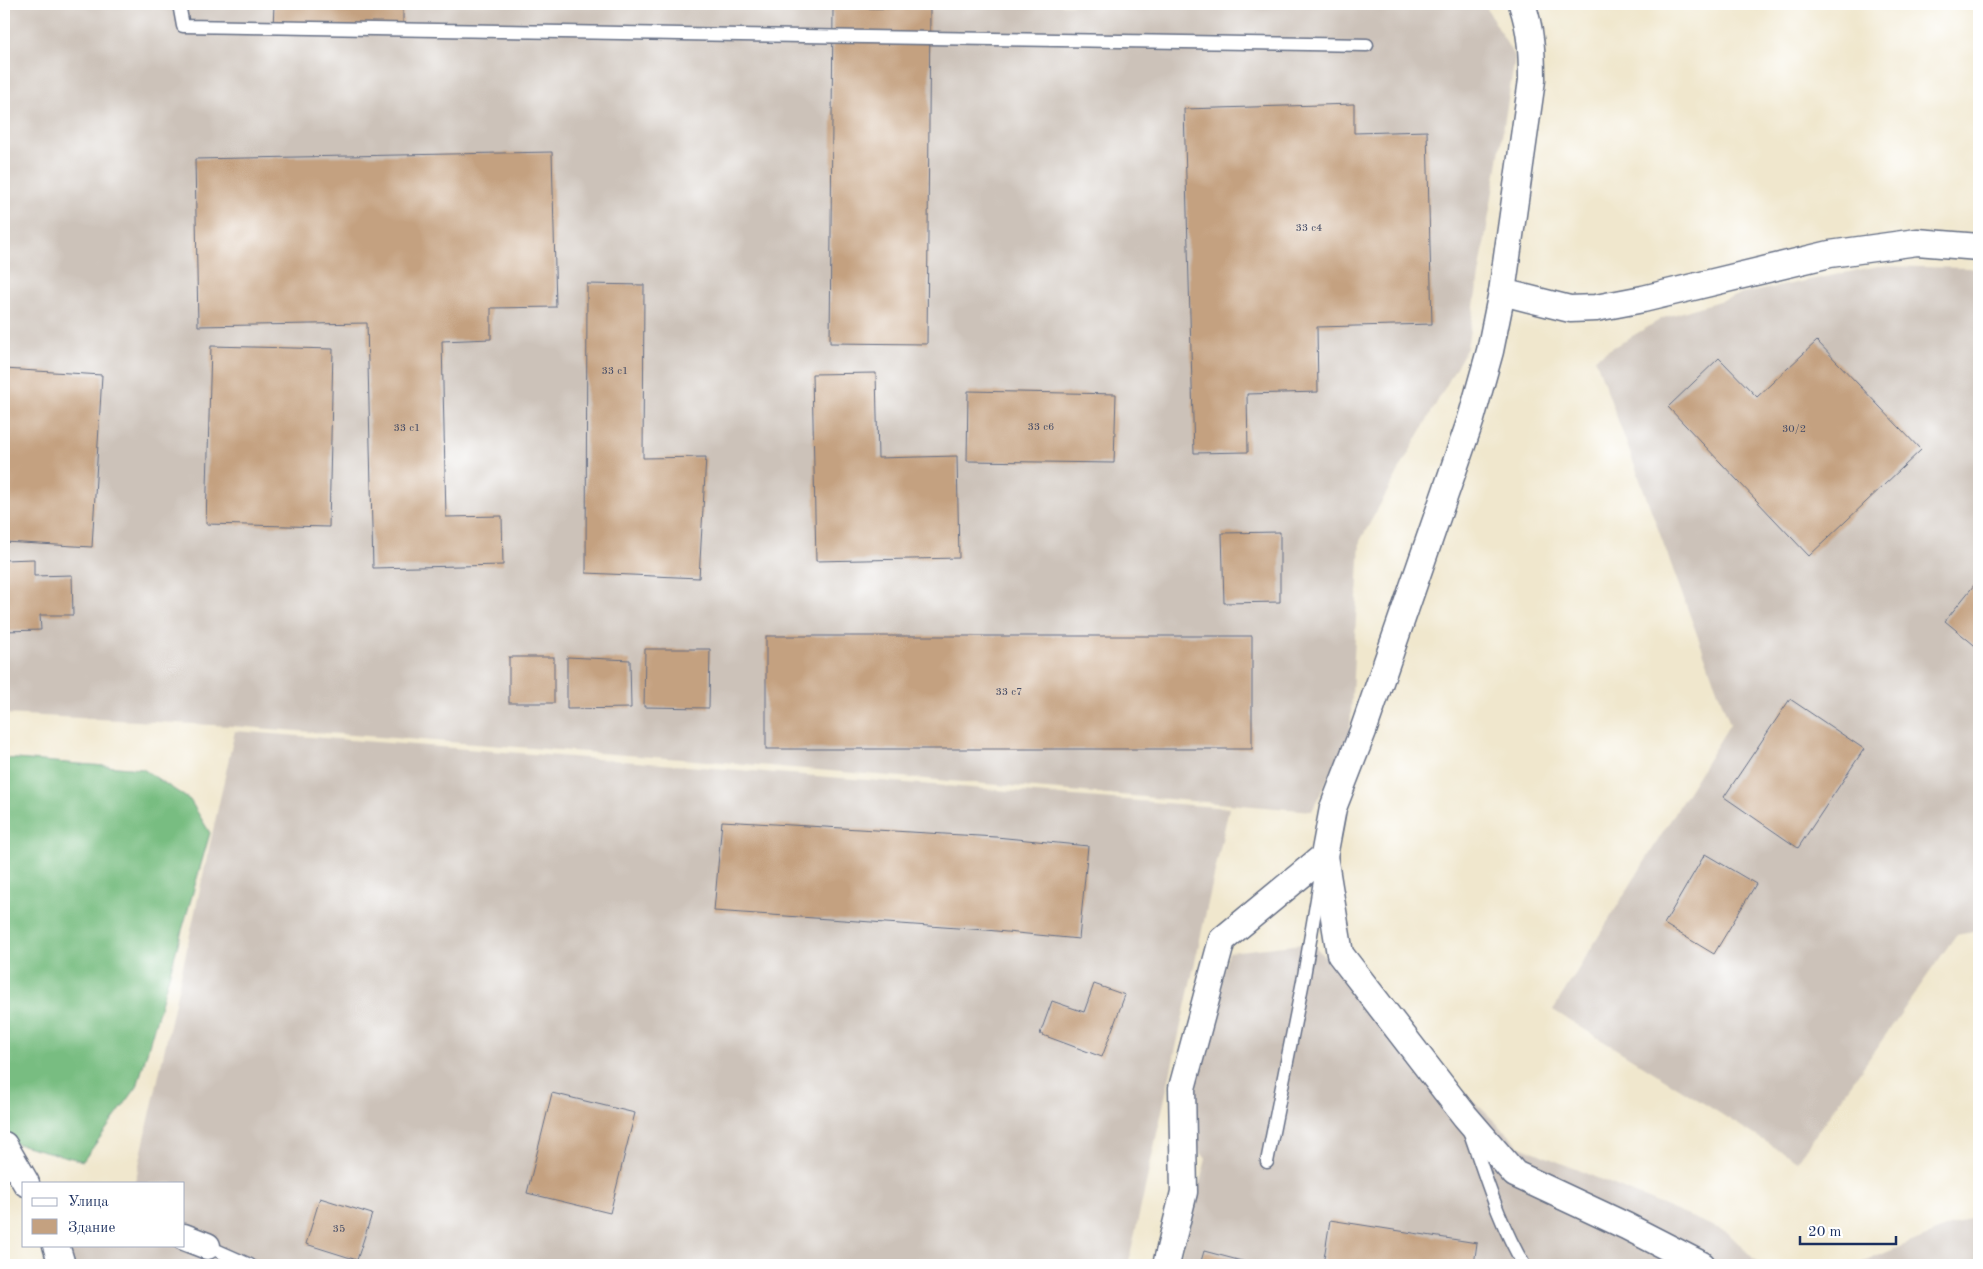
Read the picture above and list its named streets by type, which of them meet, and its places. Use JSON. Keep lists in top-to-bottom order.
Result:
{
  "house_numbers": [
    "33 с4",
    "33 с1",
    "33 с6",
    "33 с1",
    "30/2",
    "33 с7",
    "35"
  ],
  "legend": ["Улица", "Здание"],
  "scale_bar": "20 m"
}
